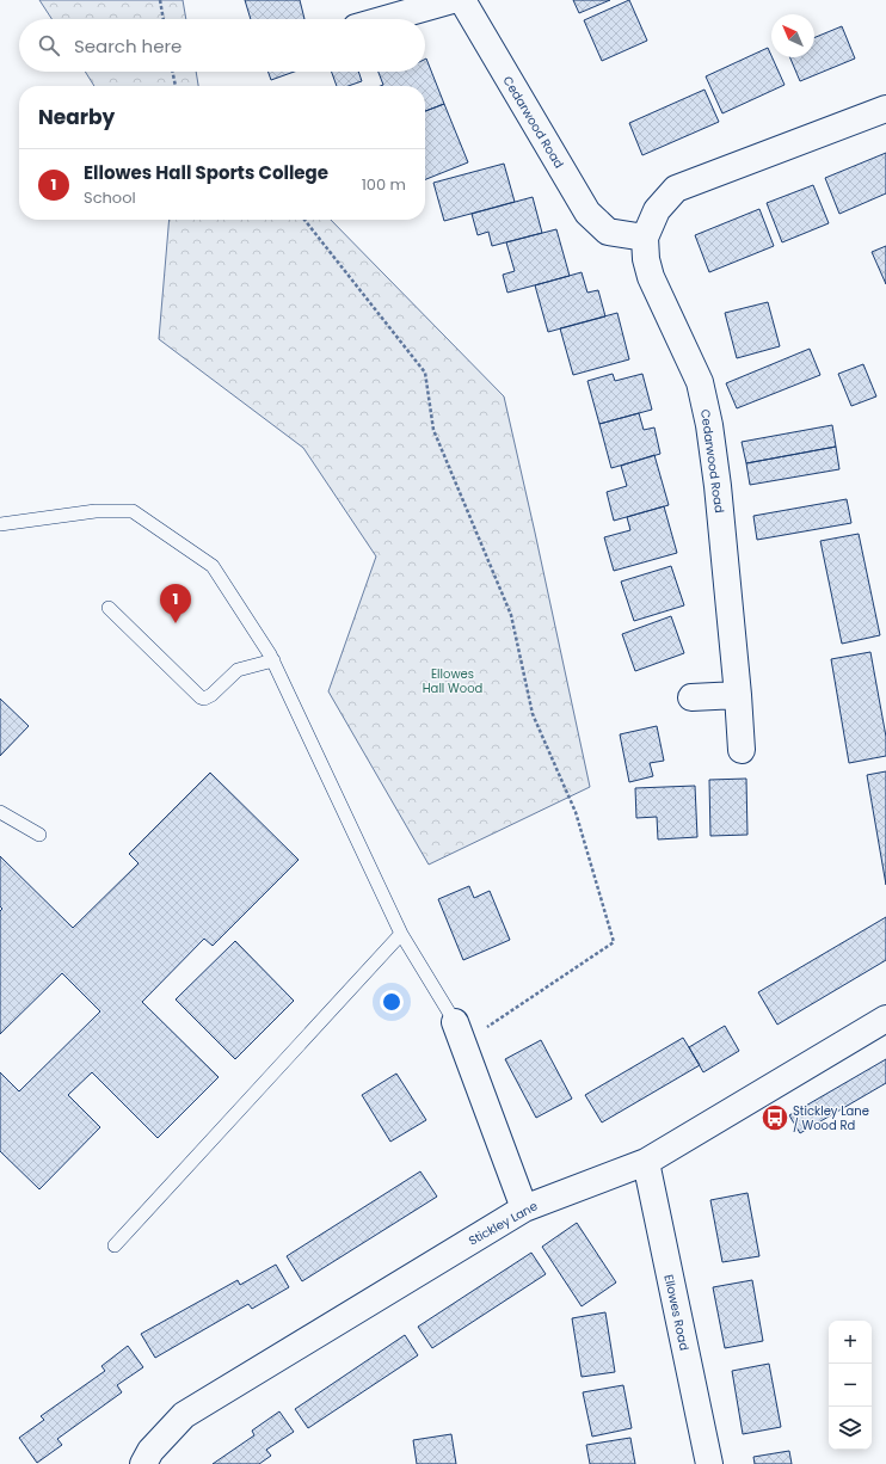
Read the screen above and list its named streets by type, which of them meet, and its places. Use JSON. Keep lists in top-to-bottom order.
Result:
{
  "streets": {
    "street": ["Cedarwood Road", "Stickley Lane", "Ellowes Road"]
  },
  "crossings": [
    ["Stickley Lane", "Ellowes Road"]
  ],
  "parks": ["Ellowes Hall Wood"],
  "places": {
    "bus stop": ["Stickley Lane / Wood Rd"]
  },
  "north": "top left",
  "page": {
    "search": "Search here",
    "heading": "Nearby",
    "list": [
      {
        "mark": "1",
        "name": "Ellowes Hall Sports College",
        "note": "School",
        "value": "100 m"
      }
    ],
    "pins": "1",
    "map_buttons": ["+", "−"]
  }
}
